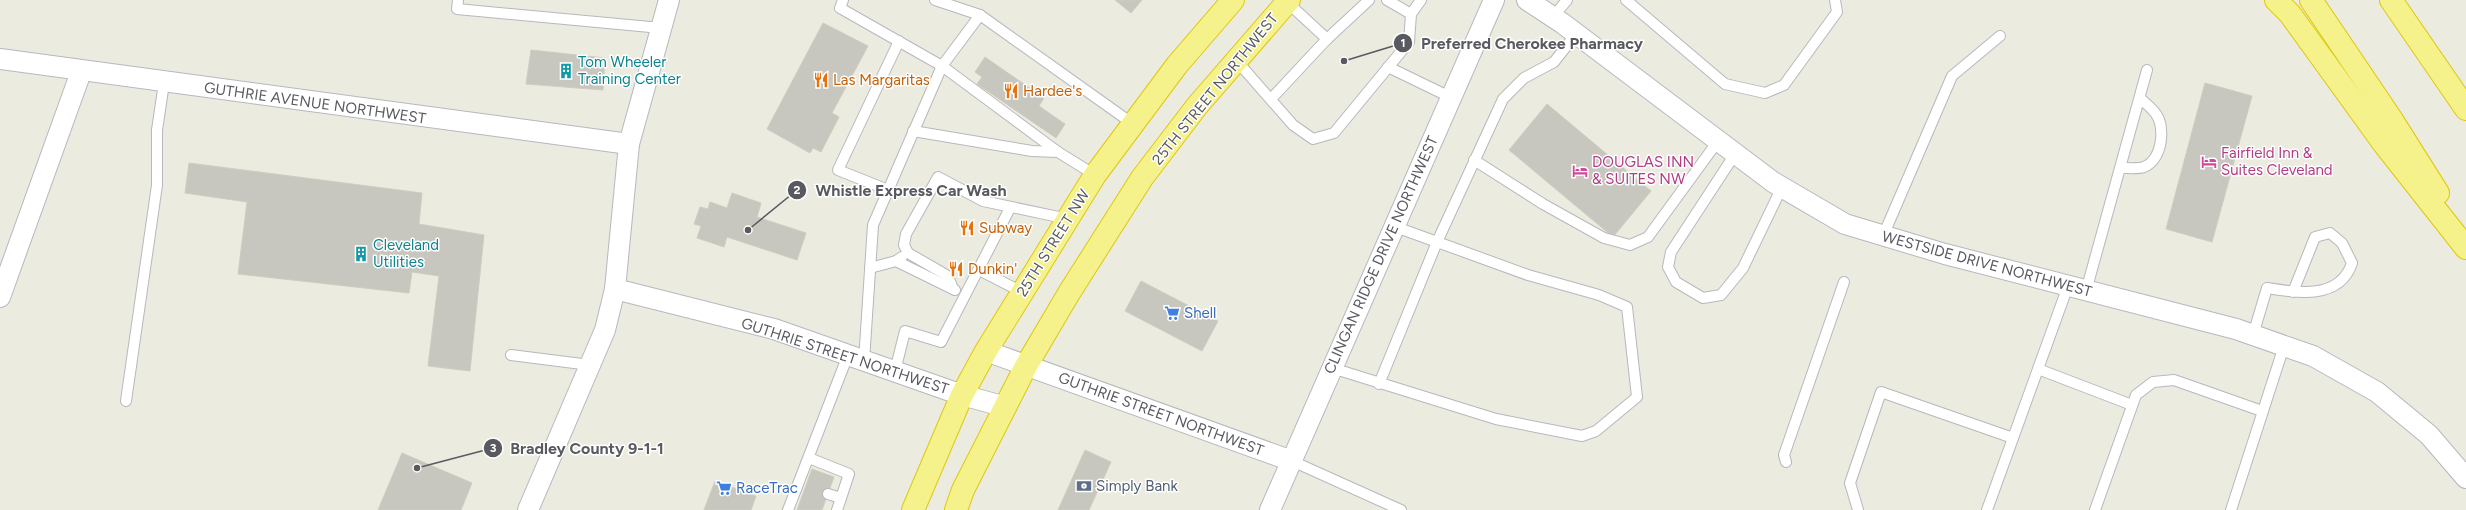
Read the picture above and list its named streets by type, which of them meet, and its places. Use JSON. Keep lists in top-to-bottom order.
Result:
{
  "streets": {
    "highway": ["25TH STREET NORTHWEST", "25TH STREET NW"],
    "street": [
      "GUTHRIE AVENUE NORTHWEST",
      "CLINGAN RIDGE DRIVE NORTHWEST",
      "WESTSIDE DRIVE NORTHWEST",
      "GUTHRIE STREET NORTHWEST"
    ]
  },
  "crossings": [
    ["25TH STREET NORTHWEST", "GUTHRIE STREET NORTHWEST"],
    ["25TH STREET NW", "GUTHRIE STREET NORTHWEST"],
    ["CLINGAN RIDGE DRIVE NORTHWEST", "GUTHRIE STREET NORTHWEST"]
  ],
  "places": {
    "other": ["Preferred Cherokee Pharmacy", "Whistle Express Car Wash", "Bradley County 9-1-1"],
    "building": ["Tom Wheeler Training Center", "Cleveland Utilities"],
    "restaurant": [
      "Las Margaritas",
      "Hardee's",
      "Subway",
      "Dunkin'"
    ],
    "hotel": ["Fairfield Inn & Suites Cleveland", "DOUGLAS INN & SUITES NW"],
    "supermarket": ["Shell", "RaceTrac"],
    "bank": ["Simply Bank"]
  }
}
